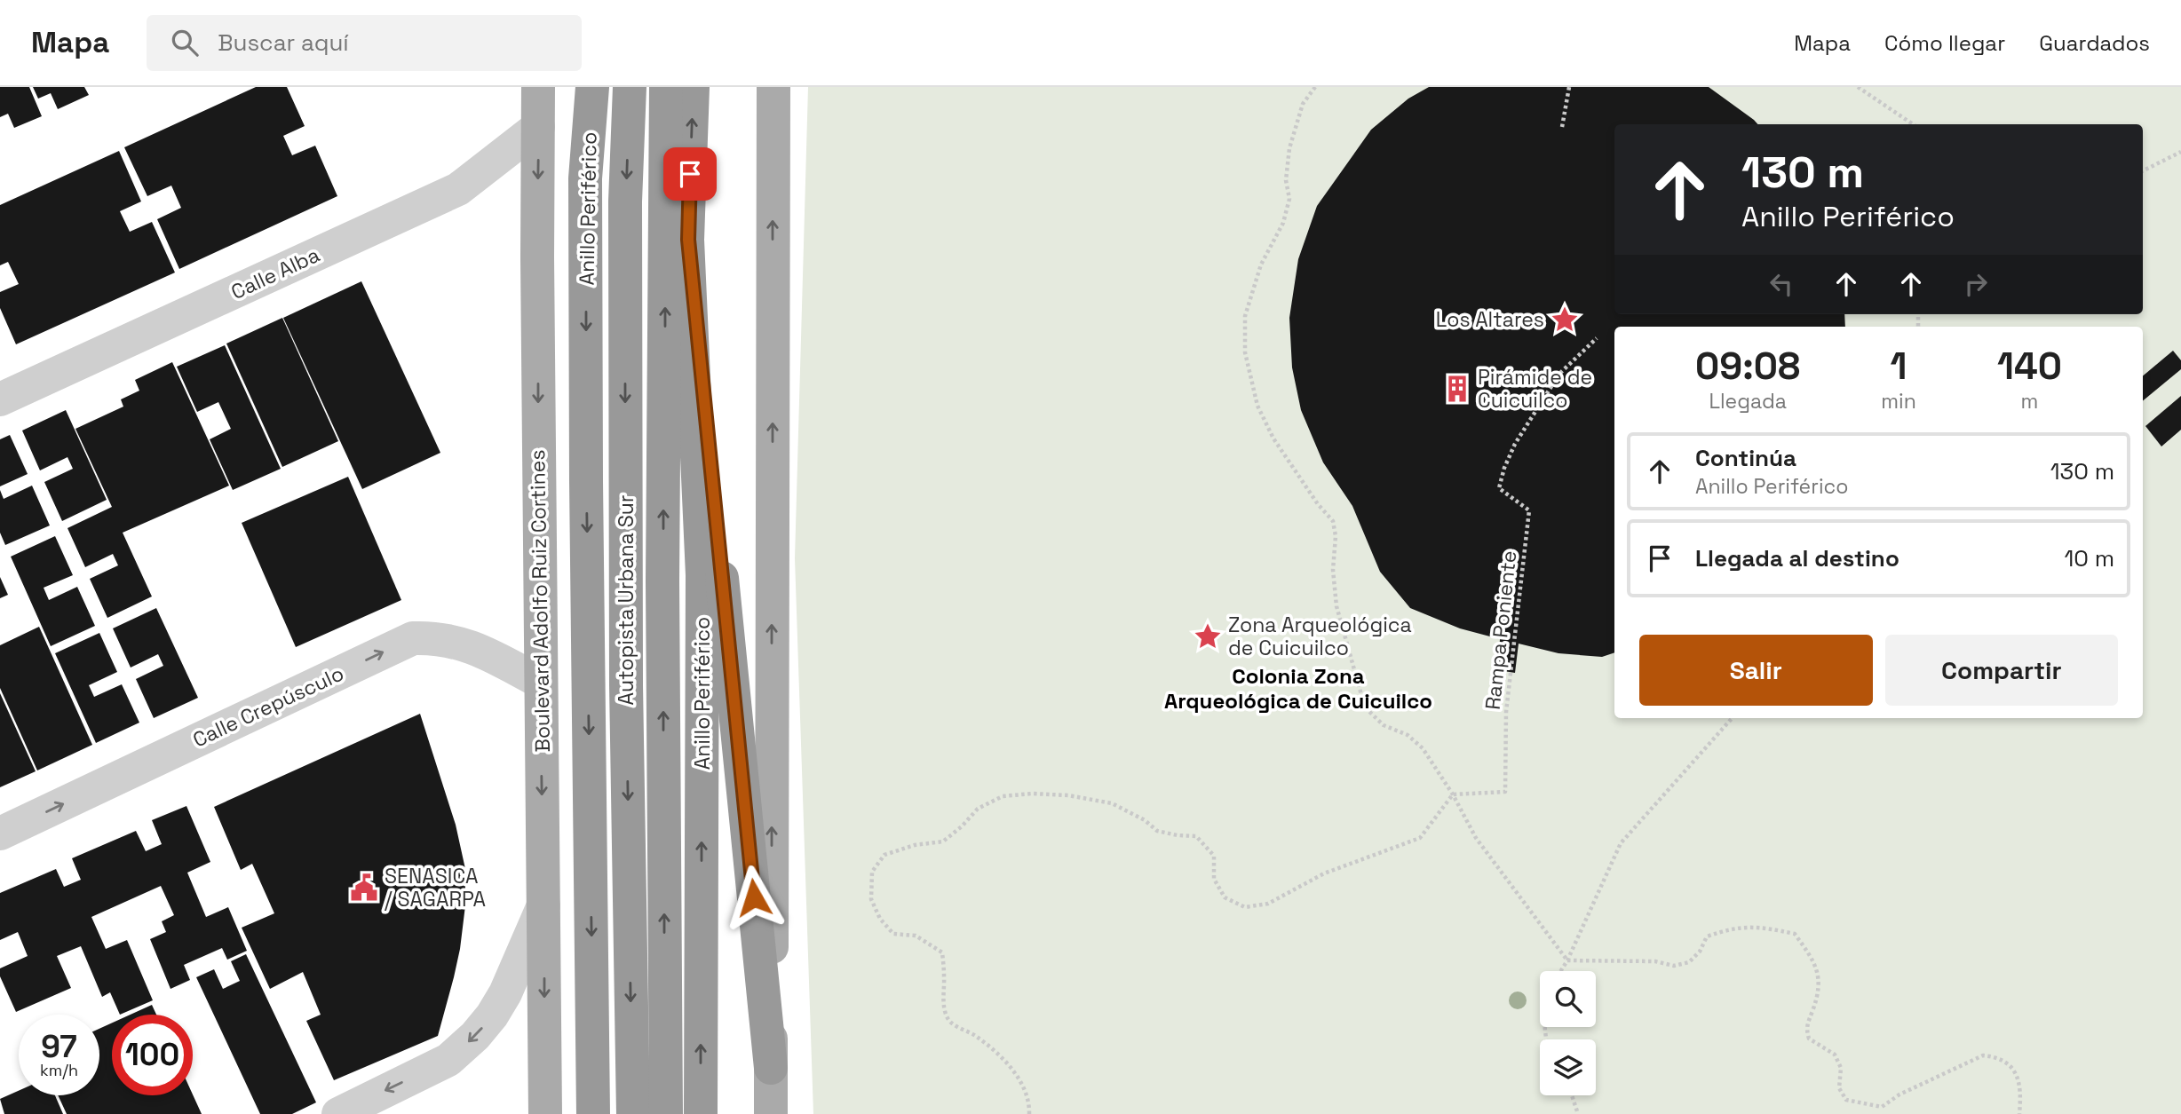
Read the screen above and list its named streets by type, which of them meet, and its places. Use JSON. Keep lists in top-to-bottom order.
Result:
{
  "streets": {
    "highway": ["Anillo Periférico", "Autopista Urbana Sur"],
    "main road": ["Boulevard Adolfo Ruiz Cortines"],
    "street": ["Calle Alba", "Calle Crepúsculo"],
    "path": ["Rampa Poniente"]
  },
  "crossings": [
    ["Calle Alba", "Boulevard Adolfo Ruiz Cortines"],
    ["Boulevard Adolfo Ruiz Cortines", "Calle Crepúsculo"]
  ],
  "one_way": ["Calle Crepúsculo"],
  "districts": ["Colonia Zona Arqueológica de Cuicuilco"],
  "places": {
    "place": ["Los Altares", "Zona Arqueológica de Cuicuilco"],
    "building": ["Pirámide de Cuicuilco"],
    "public building": ["SENASICA / SAGARPA"]
  },
  "page": {
    "header": "Mapa",
    "search": "Buscar aquí",
    "nav": ["Mapa", "Cómo llegar", "Guardados"],
    "turn": ["130 m", "Anillo Periférico"],
    "eta": [
      "09:08",
      "Llegada",
      "1",
      "min",
      "140",
      "m"
    ],
    "list": [
      {
        "name": "Continúa",
        "note": "Anillo Periférico",
        "value": "130 m"
      },
      {
        "name": "Llegada al destino",
        "value": "10 m"
      }
    ],
    "buttons": ["Salir", "Compartir"],
    "speed": "97 km/h",
    "limit": "100"
  }
}
